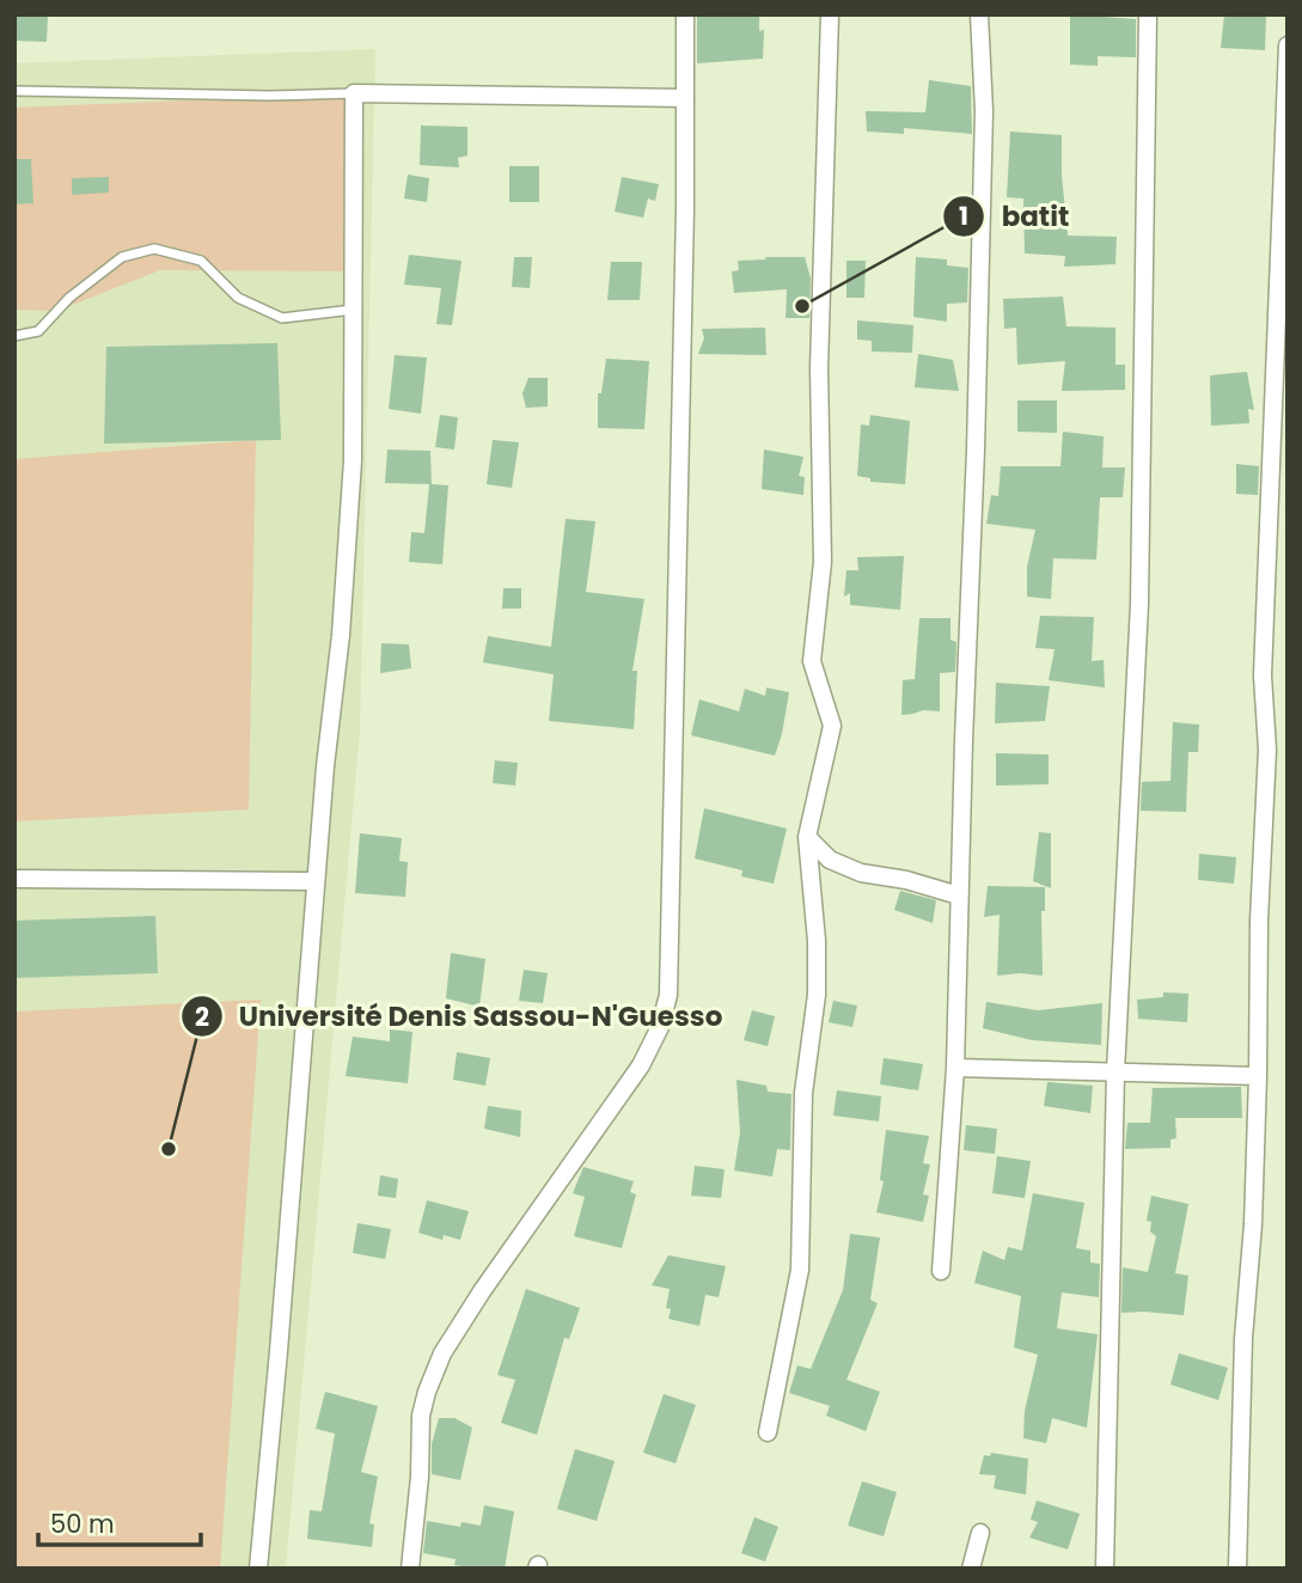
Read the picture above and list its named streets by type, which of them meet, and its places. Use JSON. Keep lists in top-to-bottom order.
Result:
{
  "places": ["batit", "Université Denis Sassou-N'Guesso"],
  "scale_bar": "50 m"
}
